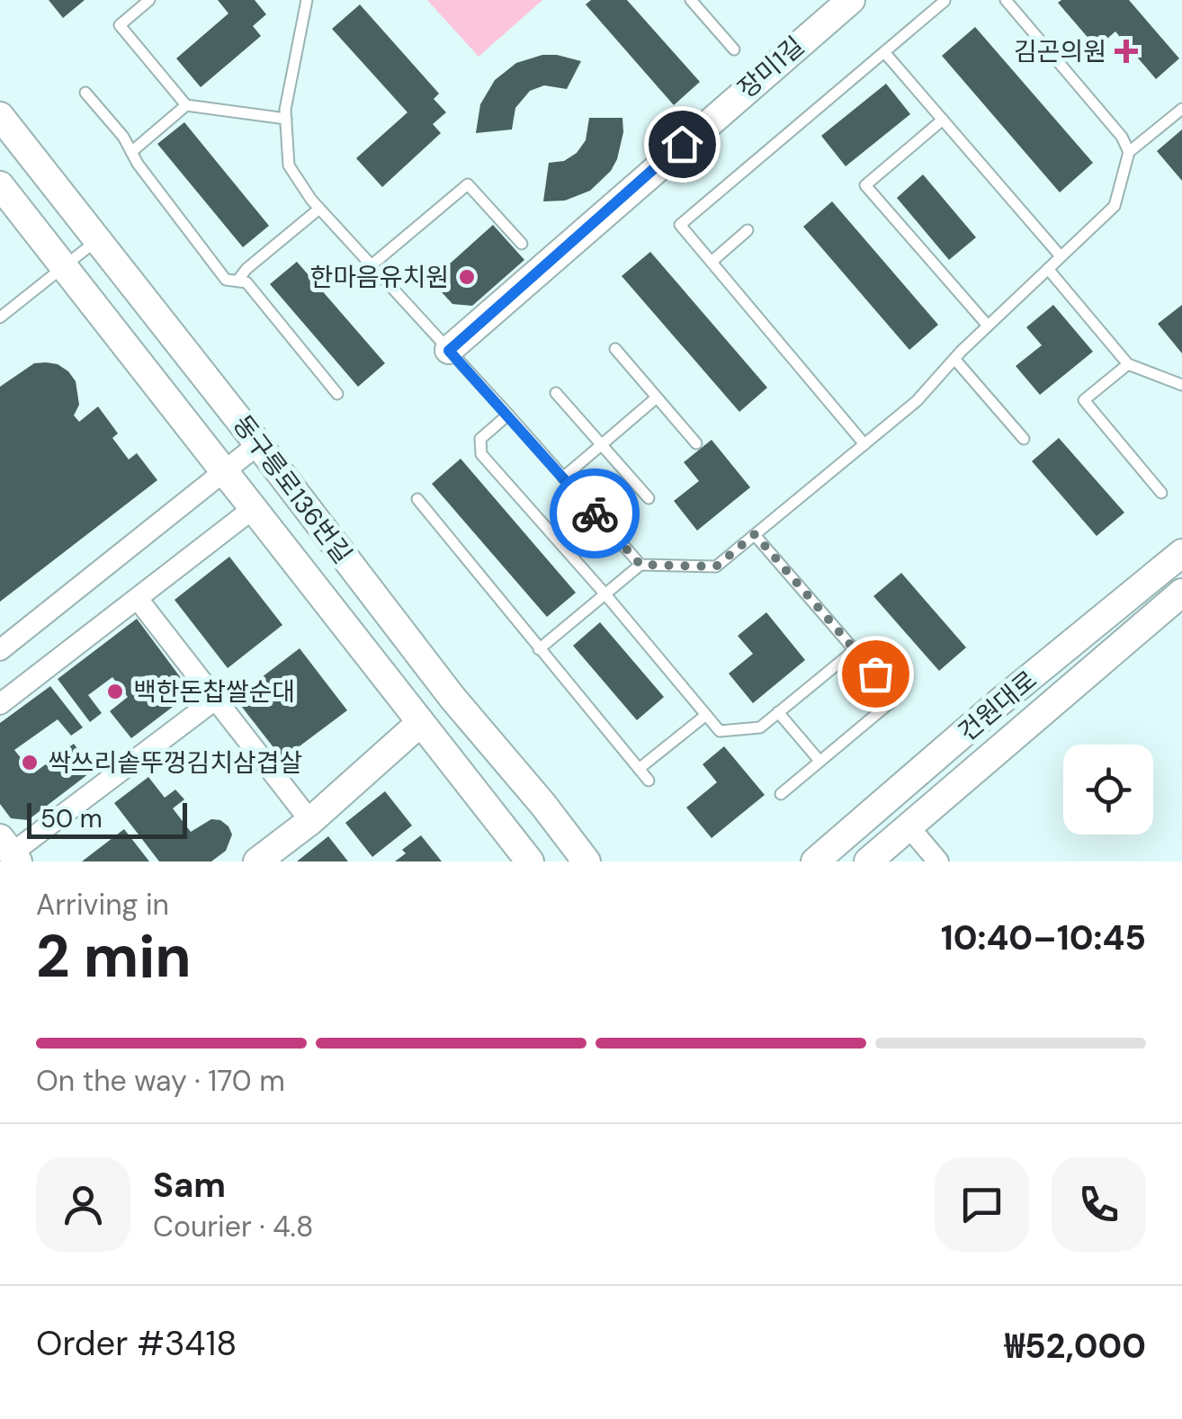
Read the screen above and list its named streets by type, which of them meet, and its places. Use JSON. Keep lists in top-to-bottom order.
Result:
{
  "streets": {
    "street": ["장미1길", "동구릉로136번길", "건원대로"]
  },
  "places": {
    "health": ["김곤의원"],
    "other": ["한마음유치원", "백한돈찹쌀순대", "싹쓰리솥뚜껑김치삼겹살"]
  },
  "scale_bar": "50 m",
  "page": {
    "scale": "50 m",
    "heading": ["2 min", "Arriving in", "10:40–10:45"],
    "panel": [
      "Sam",
      "Courier · 4.8",
      "Order #3418",
      "₩52,000"
    ],
    "bar": "On the way · 170 m"
  }
}
